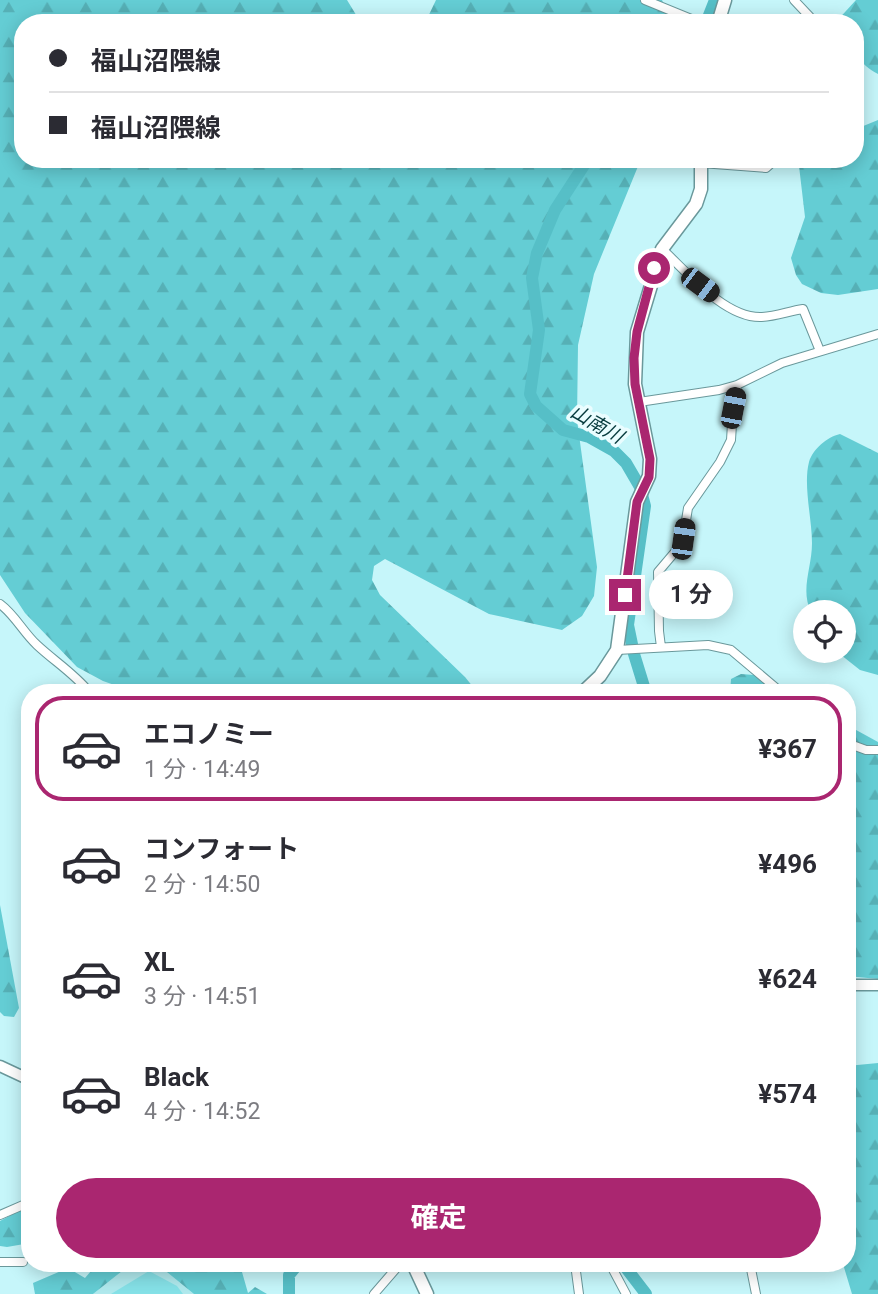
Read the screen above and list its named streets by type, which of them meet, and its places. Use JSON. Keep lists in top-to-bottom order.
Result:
{
  "water": ["山南川"],
  "page": {
    "banner": ["福山沼隈線", "福山沼隈線"],
    "bubble": "1 分",
    "list": [
      {
        "name": "エコノミー",
        "note": "1 分 · 14:49",
        "value": "¥367"
      },
      {
        "name": "コンフォート",
        "note": "2 分 · 14:50",
        "value": "¥496"
      },
      {
        "name": "XL",
        "note": "3 分 · 14:51",
        "value": "¥624"
      },
      {
        "name": "Black",
        "note": "4 分 · 14:52",
        "value": "¥574"
      }
    ],
    "buttons": "確定"
  }
}
